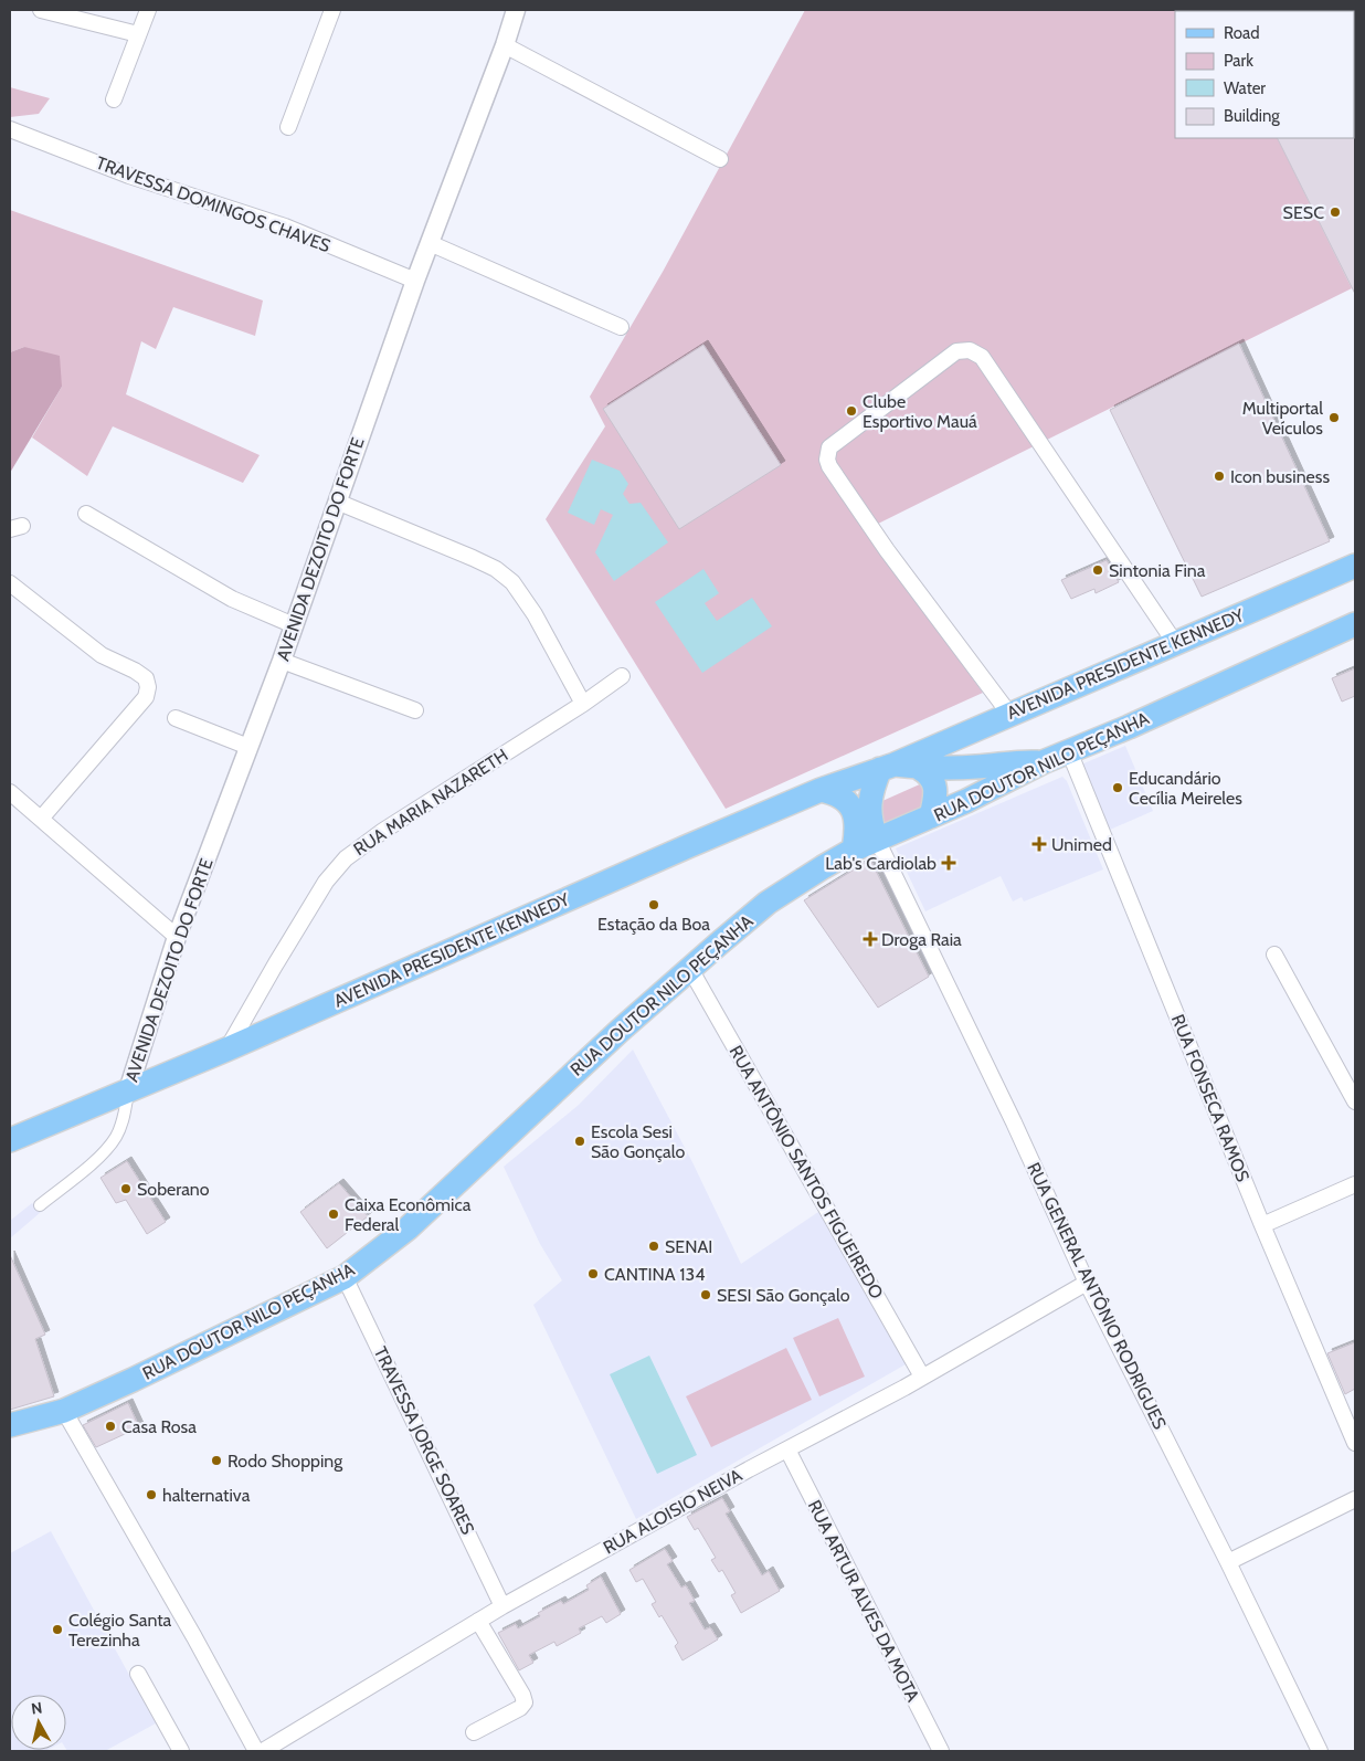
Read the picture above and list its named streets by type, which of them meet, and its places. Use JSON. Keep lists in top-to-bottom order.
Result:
{
  "streets": {
    "main road": ["AVENIDA PRESIDENTE KENNEDY", "RUA DOUTOR NILO PEÇANHA"],
    "street": [
      "TRAVESSA DOMINGOS CHAVES",
      "AVENIDA DEZOITO DO FORTE",
      "RUA MARIA NAZARETH",
      "RUA FONSECA RAMOS",
      "RUA ANTÔNIO SANTOS FIGUEIREDO",
      "RUA GENERAL ANTÔNIO RODRIGUES",
      "TRAVESSA JORGE SOARES",
      "RUA ALOISIO NEIVA",
      "RUA ARTUR ALVES DA MOTA"
    ]
  },
  "crossings": [
    ["TRAVESSA DOMINGOS CHAVES", "AVENIDA DEZOITO DO FORTE"],
    ["AVENIDA DEZOITO DO FORTE", "AVENIDA PRESIDENTE KENNEDY"],
    ["AVENIDA PRESIDENTE KENNEDY", "RUA DOUTOR NILO PEÇANHA"],
    ["AVENIDA PRESIDENTE KENNEDY", "RUA MARIA NAZARETH"],
    ["AVENIDA PRESIDENTE KENNEDY", "RUA GENERAL ANTÔNIO RODRIGUES"],
    ["RUA DOUTOR NILO PEÇANHA", "RUA FONSECA RAMOS"],
    ["RUA DOUTOR NILO PEÇANHA", "RUA ANTÔNIO SANTOS FIGUEIREDO"],
    ["RUA DOUTOR NILO PEÇANHA", "RUA GENERAL ANTÔNIO RODRIGUES"],
    ["RUA DOUTOR NILO PEÇANHA", "TRAVESSA JORGE SOARES"],
    ["RUA ANTÔNIO SANTOS FIGUEIREDO", "RUA ALOISIO NEIVA"],
    ["RUA GENERAL ANTÔNIO RODRIGUES", "RUA ALOISIO NEIVA"],
    ["TRAVESSA JORGE SOARES", "RUA ALOISIO NEIVA"],
    ["RUA ALOISIO NEIVA", "RUA ARTUR ALVES DA MOTA"]
  ],
  "places": {
    "other": [
      "SESC",
      "Clube Esportivo Mauá",
      "Multiportal Veículos",
      "Icon business",
      "Sintonia Fina",
      "Educandário Cecília Meireles",
      "Estação da Boa",
      "Escola Sesi São Gonçalo",
      "Soberano",
      "Caixa Econômica Federal",
      "SENAI",
      "CANTINA 134",
      "SESI São Gonçalo",
      "Casa Rosa",
      "Rodo Shopping",
      "halternativa",
      "Colégio Santa Terezinha"
    ],
    "health": ["Unimed", "Lab's Cardiolab", "Droga Raia"]
  },
  "legend": [
    "Road",
    "Park",
    "Water",
    "Building"
  ],
  "north": "top"
}
